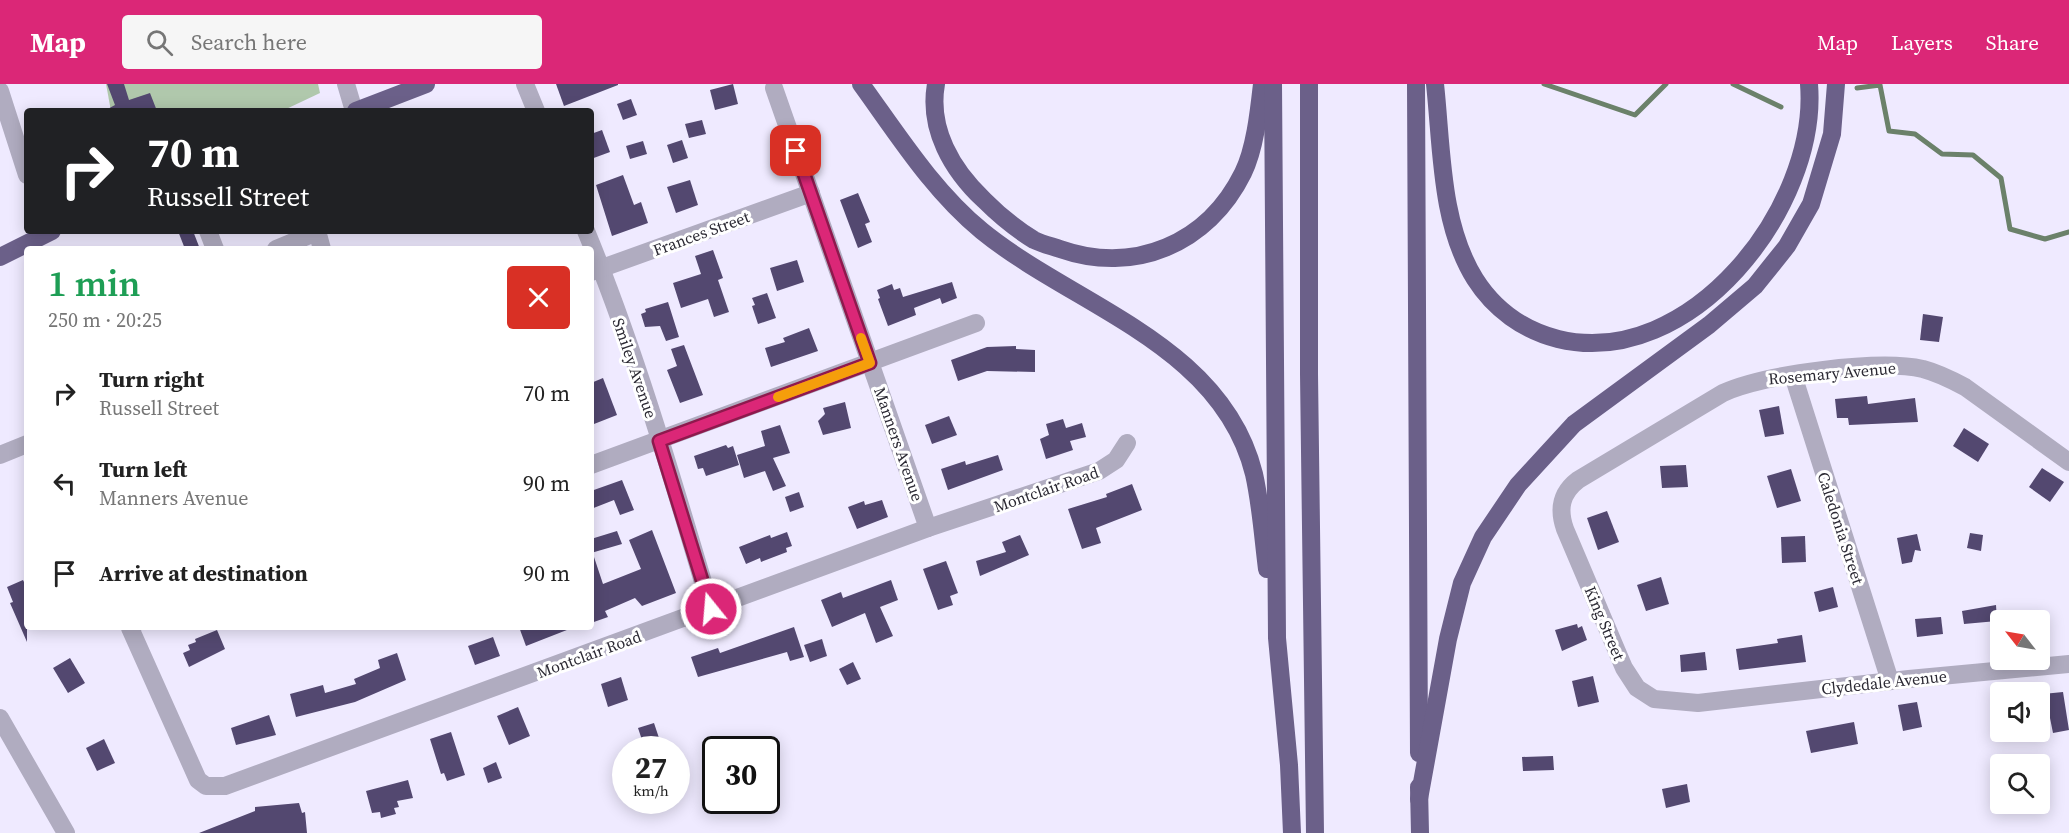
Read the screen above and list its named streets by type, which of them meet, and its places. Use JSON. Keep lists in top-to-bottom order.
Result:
{
  "streets": {
    "street": [
      "Frances Street",
      "Smiley Avenue",
      "Rosemary Avenue",
      "Manners Avenue",
      "Montclair Road",
      "Caledonia Street",
      "King Street",
      "Clydedale Avenue"
    ]
  },
  "crossings": [
    ["Frances Street", "Smiley Avenue"],
    ["Frances Street", "Manners Avenue"],
    ["Smiley Avenue", "Montclair Road"],
    ["Rosemary Avenue", "Caledonia Street"],
    ["Rosemary Avenue", "King Street"],
    ["Manners Avenue", "Montclair Road"],
    ["Caledonia Street", "Clydedale Avenue"],
    ["King Street", "Clydedale Avenue"]
  ],
  "north": "top left",
  "page": {
    "header": "Map",
    "search": "Search here",
    "nav": ["Map", "Layers", "Share"],
    "turn": ["70 m", "Russell Street"],
    "heading": ["1 min", "250 m · 20:25"],
    "list": [
      {
        "name": "Turn right",
        "note": "Russell Street",
        "value": "70 m"
      },
      {
        "name": "Turn left",
        "note": "Manners Avenue",
        "value": "90 m"
      },
      {
        "name": "Arrive at destination",
        "value": "90 m"
      }
    ],
    "speed": "27 km/h",
    "limit": "30"
  }
}
